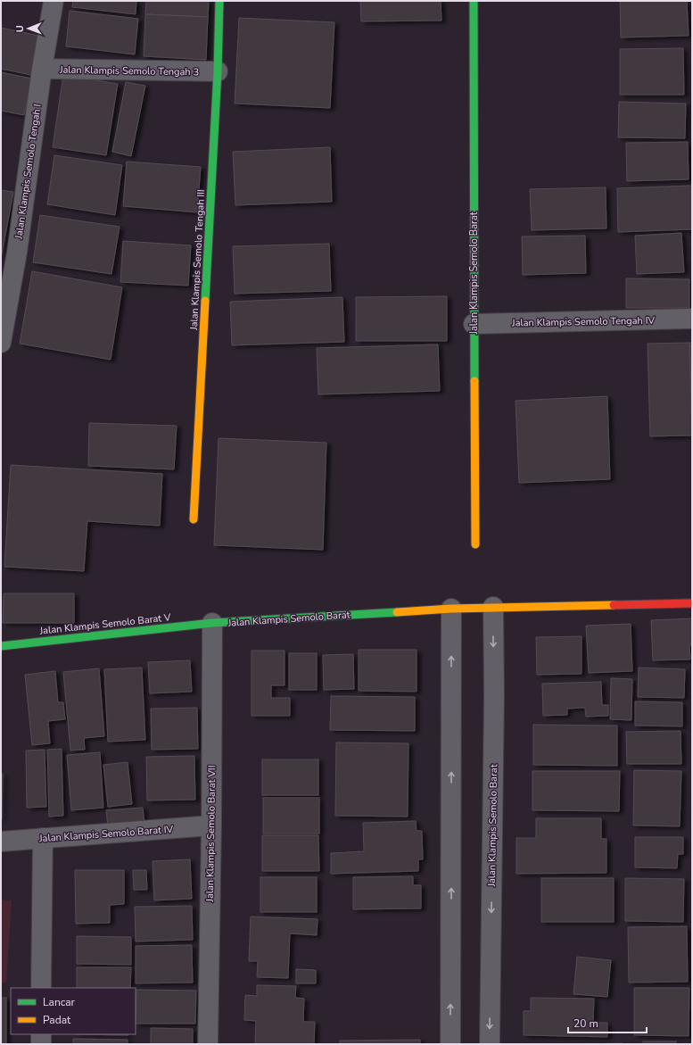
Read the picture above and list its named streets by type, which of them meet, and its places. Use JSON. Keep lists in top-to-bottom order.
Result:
{
  "streets": {
    "street": [
      "Jalan Klampis Semolo Tengah 3",
      "Jalan Klampis Semolo Tengah I",
      "Jalan Klampis Semolo Tengah III",
      "Jalan Klampis Semolo Barat",
      "Jalan Klampis Semolo Tengah IV",
      "Jalan Klampis Semolo Barat V",
      "Jalan Klampis Semolo Barat IV",
      "Jalan Klampis Semolo Barat VII"
    ]
  },
  "crossings": [
    ["Jalan Klampis Semolo Tengah 3", "Jalan Klampis Semolo Tengah I"],
    ["Jalan Klampis Semolo Tengah 3", "Jalan Klampis Semolo Tengah III"],
    ["Jalan Klampis Semolo Barat", "Jalan Klampis Semolo Tengah IV"],
    ["Jalan Klampis Semolo Barat", "Jalan Klampis Semolo Barat V"],
    ["Jalan Klampis Semolo Barat", "Jalan Klampis Semolo Barat VII"],
    ["Jalan Klampis Semolo Barat V", "Jalan Klampis Semolo Barat VII"],
    ["Jalan Klampis Semolo Barat IV", "Jalan Klampis Semolo Barat VII"]
  ],
  "legend": ["Lancar", "Padat"],
  "scale_bar": "20 m",
  "north": "left"
}
